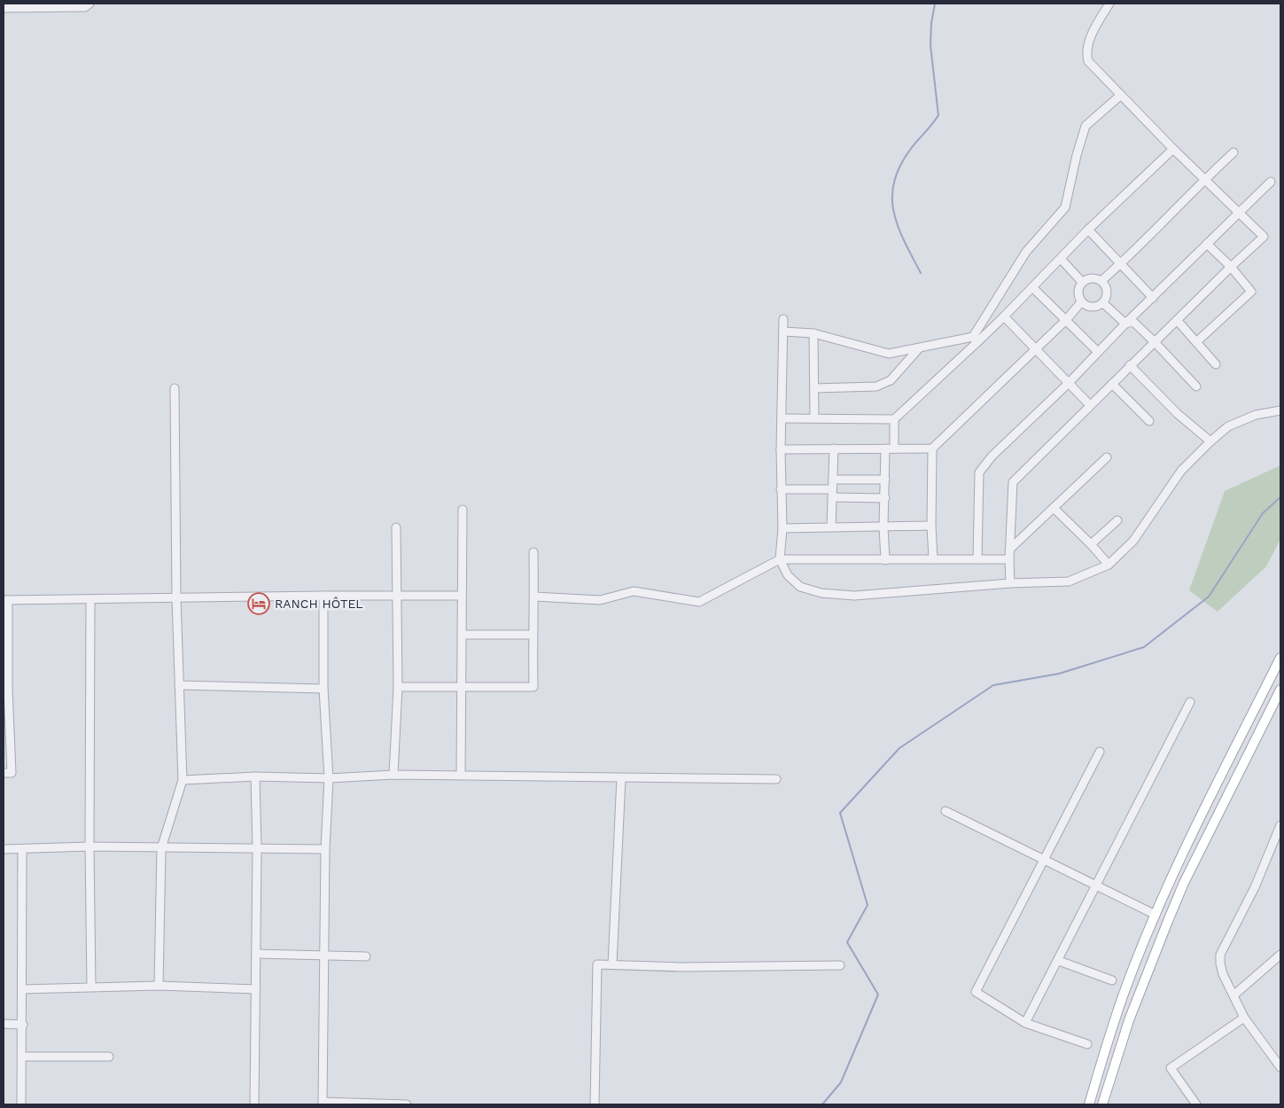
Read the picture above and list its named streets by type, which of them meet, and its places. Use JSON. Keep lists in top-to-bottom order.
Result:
{
  "places": {
    "hotel": ["RANCH HÔTEL"]
  }
}
